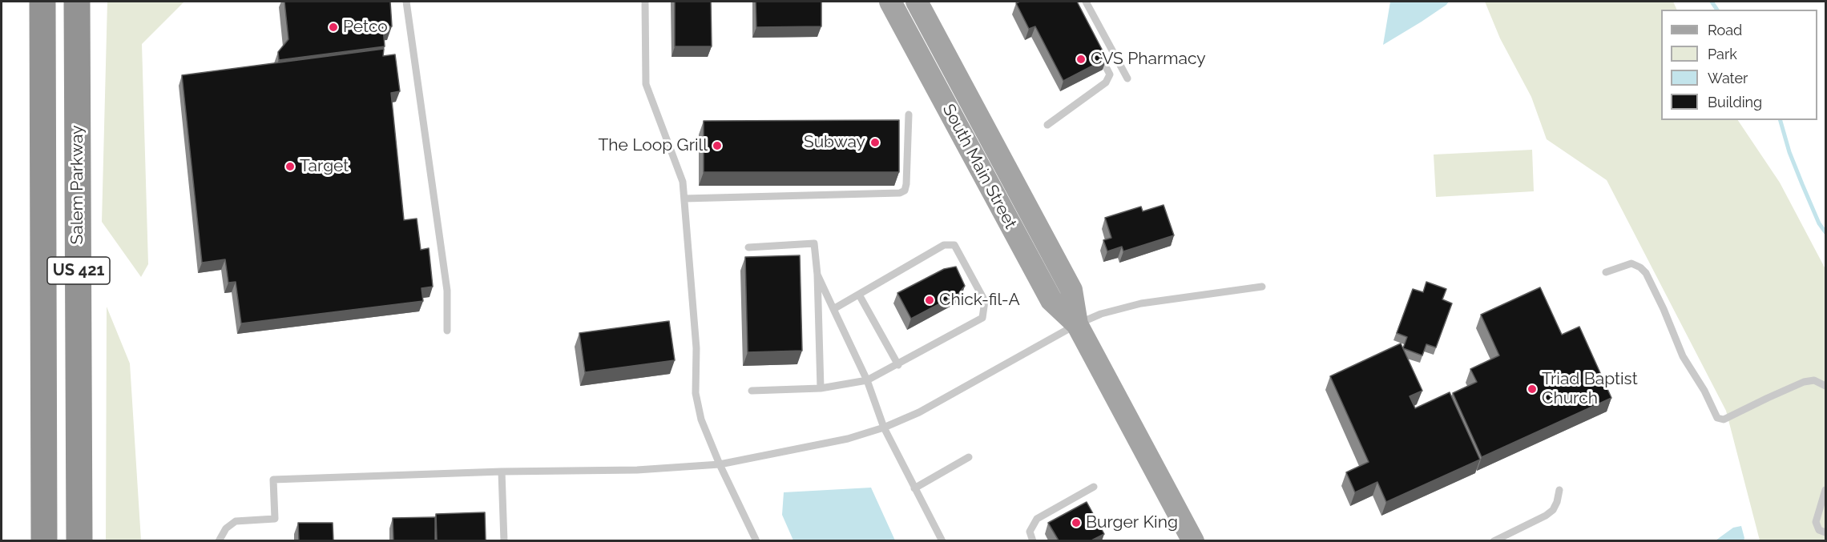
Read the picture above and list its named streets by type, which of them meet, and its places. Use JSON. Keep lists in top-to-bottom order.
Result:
{
  "streets": {
    "highway": ["Salem Parkway", "US 421"],
    "main road": ["South Main Street"]
  },
  "places": [
    "Petco",
    "CVS Pharmacy",
    "Subway",
    "The Loop Grill",
    "Target",
    "Chick-fil-A",
    "Triad Baptist Church",
    "Burger King"
  ],
  "legend": [
    "Road",
    "Park",
    "Water",
    "Building"
  ]
}
